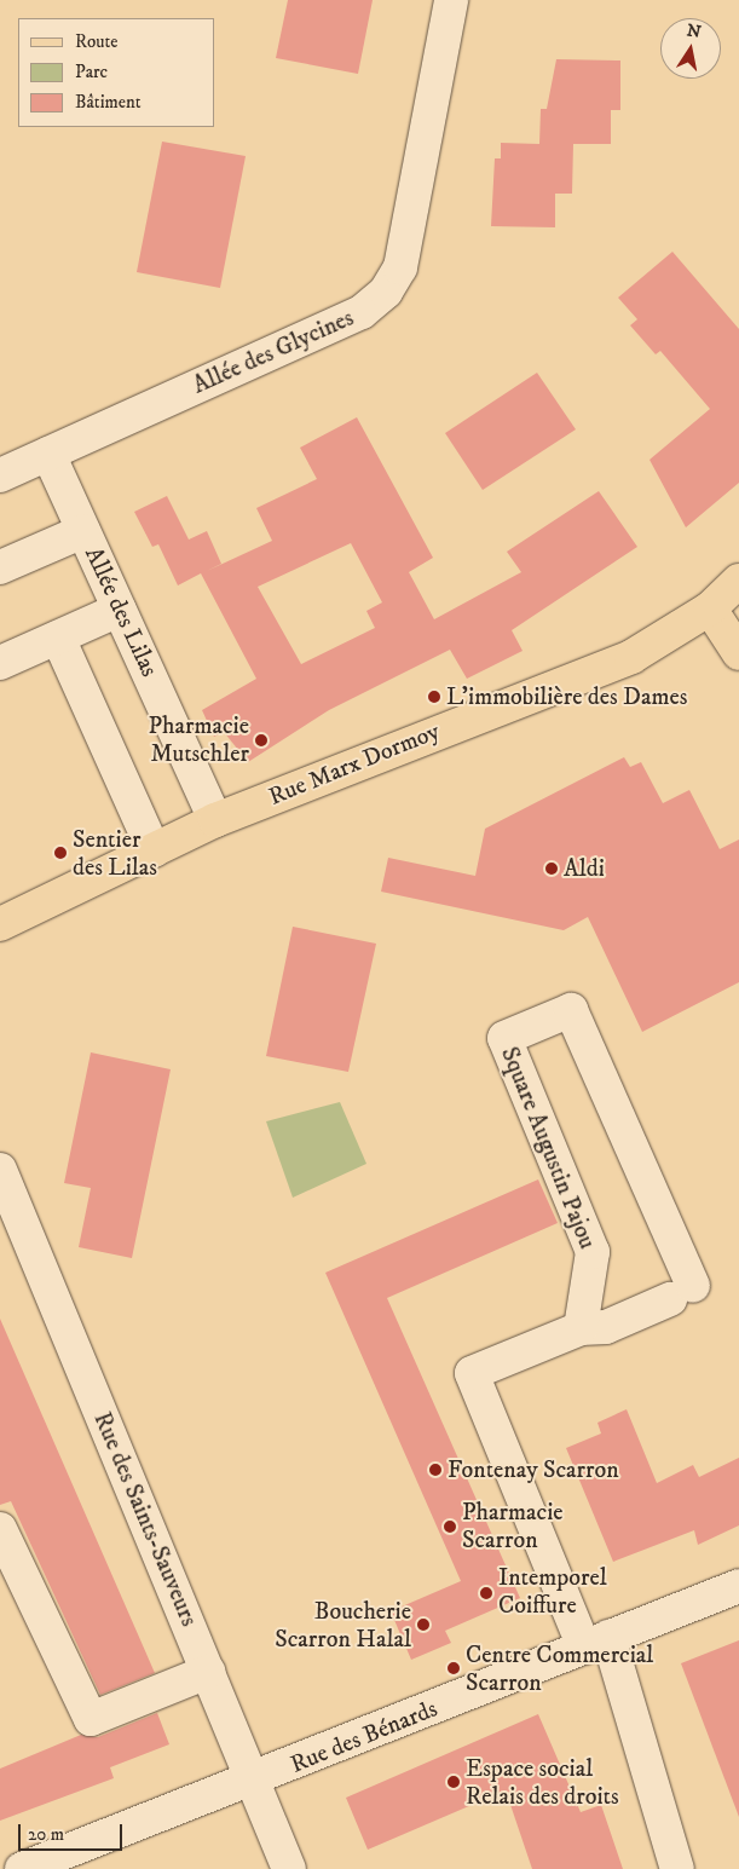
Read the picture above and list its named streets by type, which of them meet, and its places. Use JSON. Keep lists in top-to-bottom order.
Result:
{
  "streets": {
    "main road": ["Rue Marx Dormoy"],
    "street": [
      "Allée des Glycines",
      "Allée des Lilas",
      "Square Augustin Pajou",
      "Rue des Saints-Sauveurs",
      "Rue des Bénards"
    ]
  },
  "crossings": [
    ["Allée des Glycines", "Allée des Lilas"],
    ["Allée des Lilas", "Rue Marx Dormoy"],
    ["Rue des Saints-Sauveurs", "Rue des Bénards"]
  ],
  "places": [
    "L'immobilière des Dames",
    "Pharmacie Mutschler",
    "Sentier des Lilas",
    "Aldi",
    "Fontenay Scarron",
    "Pharmacie Scarron",
    "Intemporel Coiffure",
    "Boucherie Scarron Halal",
    "Centre Commercial Scarron",
    "Espace social Relais des droits"
  ],
  "legend": ["Route", "Parc", "Bâtiment"],
  "scale_bar": "20 m",
  "north": "top"
}
